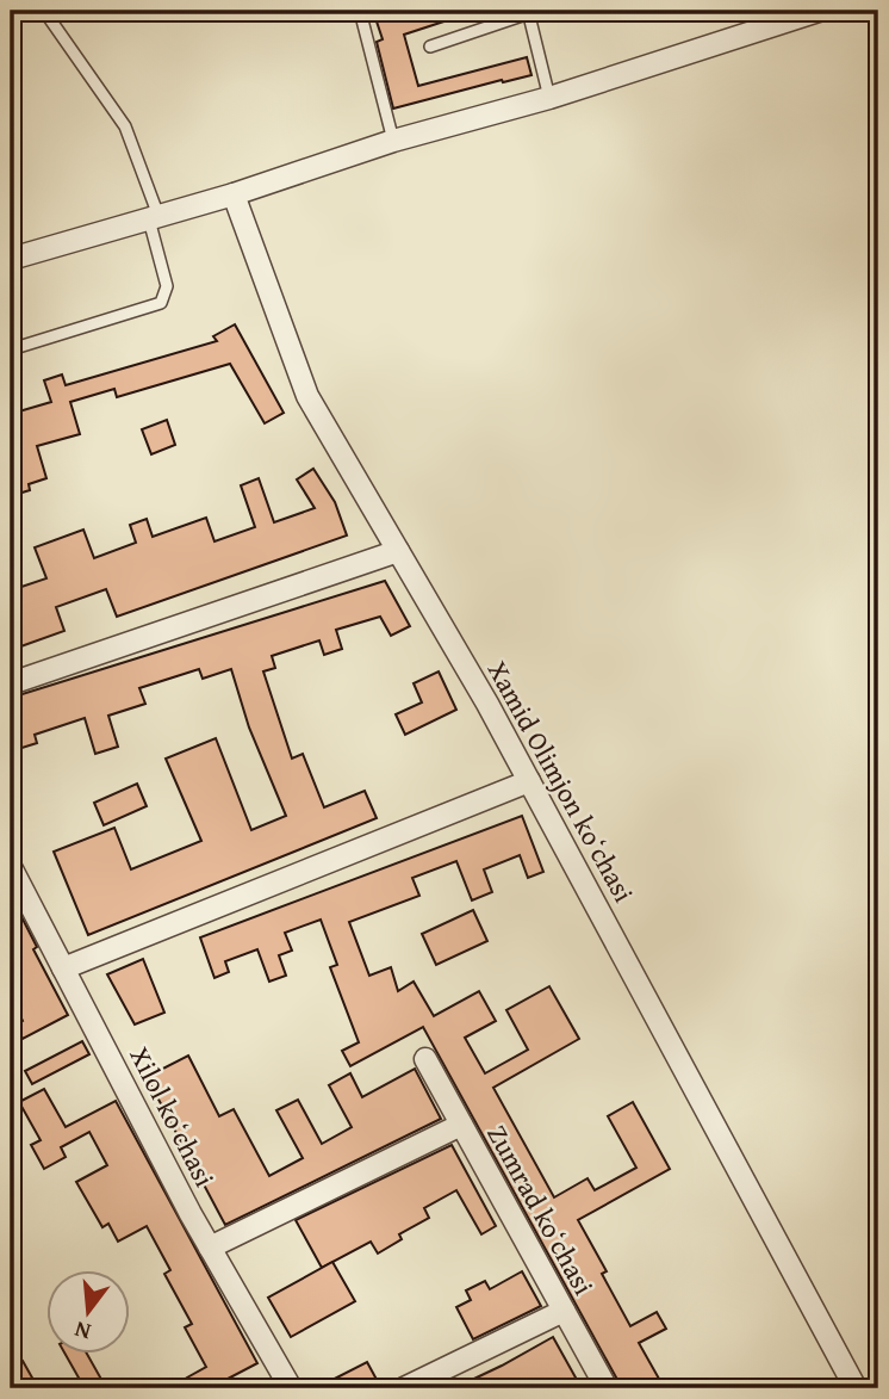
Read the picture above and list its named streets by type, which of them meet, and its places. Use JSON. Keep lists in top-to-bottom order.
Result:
{
  "streets": {
    "street": ["Xamid Olimjon koʻchasi", "Xilol koʻchasi", "Zumrad koʻchasi"]
  },
  "north": "bottom"
}
